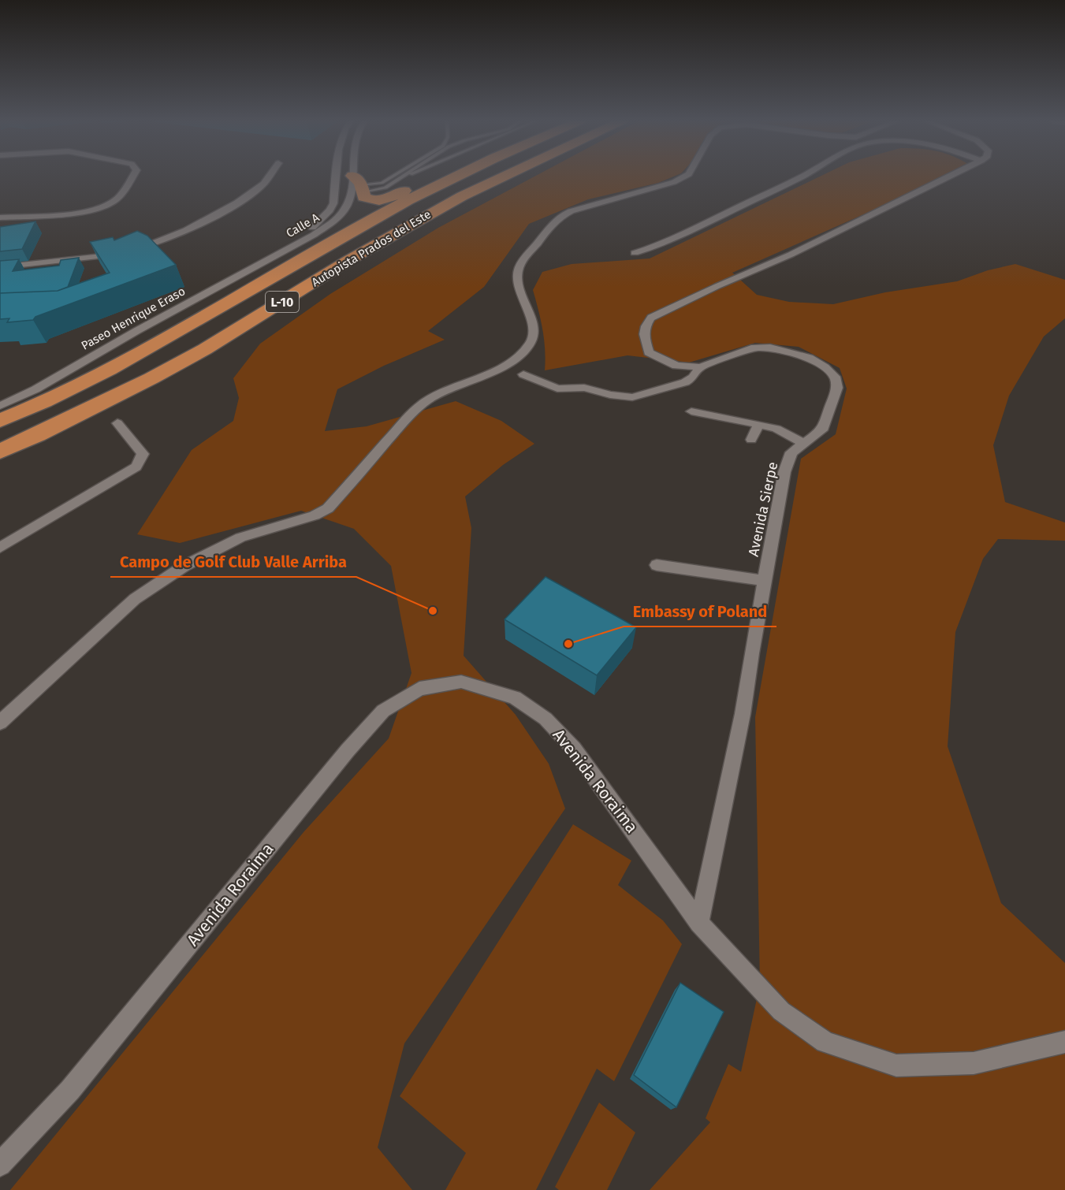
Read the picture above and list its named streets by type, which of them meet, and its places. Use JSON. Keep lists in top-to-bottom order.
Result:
{
  "streets": {
    "highway": ["Autopista Prados del Este", "L-10"],
    "street": [
      "Calle A",
      "Paseo Henrique Eraso",
      "Avenida Sierpe",
      "Avenida Roraima"
    ]
  },
  "crossings": [
    ["Calle A", "Paseo Henrique Eraso"],
    ["Avenida Sierpe", "Avenida Roraima"]
  ],
  "places": ["Campo de Golf Club Valle Arriba", "Embassy of Poland"]
}
